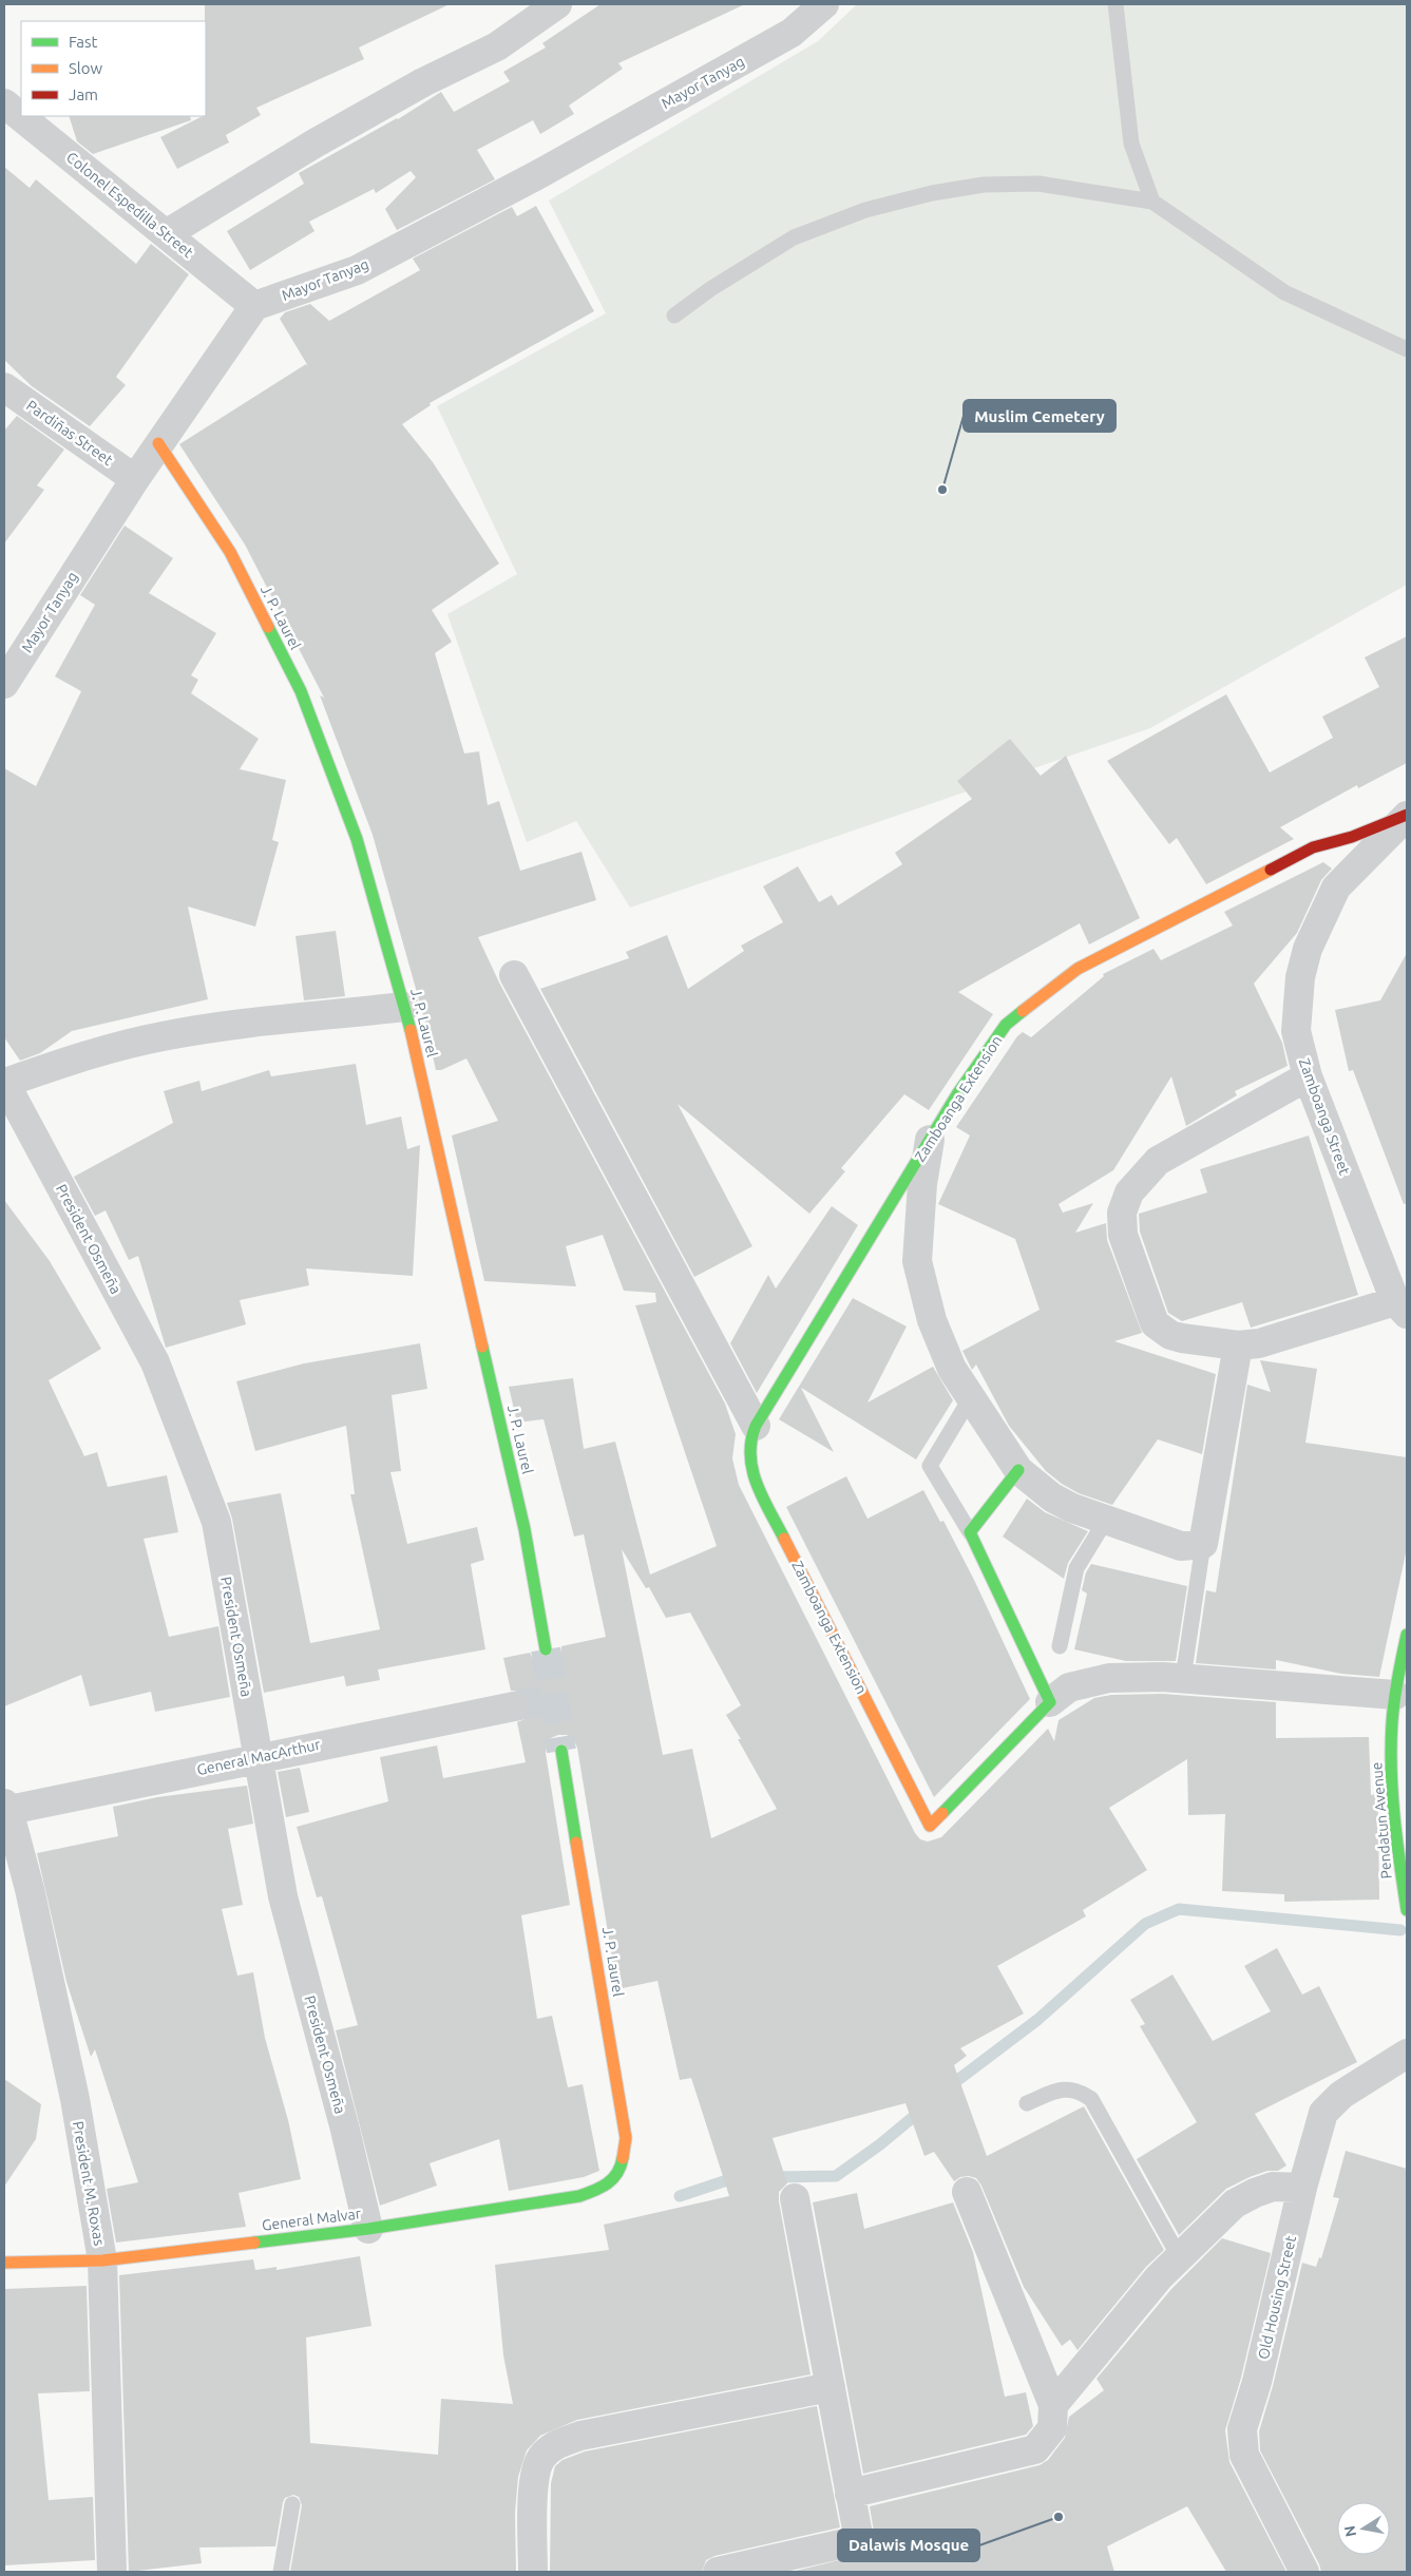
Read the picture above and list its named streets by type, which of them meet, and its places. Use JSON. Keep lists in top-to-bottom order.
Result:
{
  "streets": {
    "street": [
      "Mayor Tanyag",
      "Colonel Espedilla Street",
      "Pardiñas Street",
      "J. P. Laurel",
      "Zamboanga Extension",
      "Zamboanga Street",
      "President Osmeña",
      "General MacArthur",
      "Pendatun Avenue",
      "President M. Roxas",
      "General Malvar",
      "Old Housing Street"
    ]
  },
  "crossings": [
    ["Mayor Tanyag", "Colonel Espedilla Street"],
    ["Mayor Tanyag", "Pardiñas Street"],
    ["Mayor Tanyag", "J. P. Laurel"],
    ["J. P. Laurel", "General Malvar"],
    ["Zamboanga Extension", "Zamboanga Street"],
    ["President Osmeña", "General MacArthur"],
    ["President Osmeña", "General Malvar"],
    ["General MacArthur", "President M. Roxas"],
    ["President M. Roxas", "General Malvar"]
  ],
  "places": ["Muslim Cemetery", "Dalawis Mosque"],
  "legend": ["Fast", "Slow", "Jam"],
  "north": "left"
}
